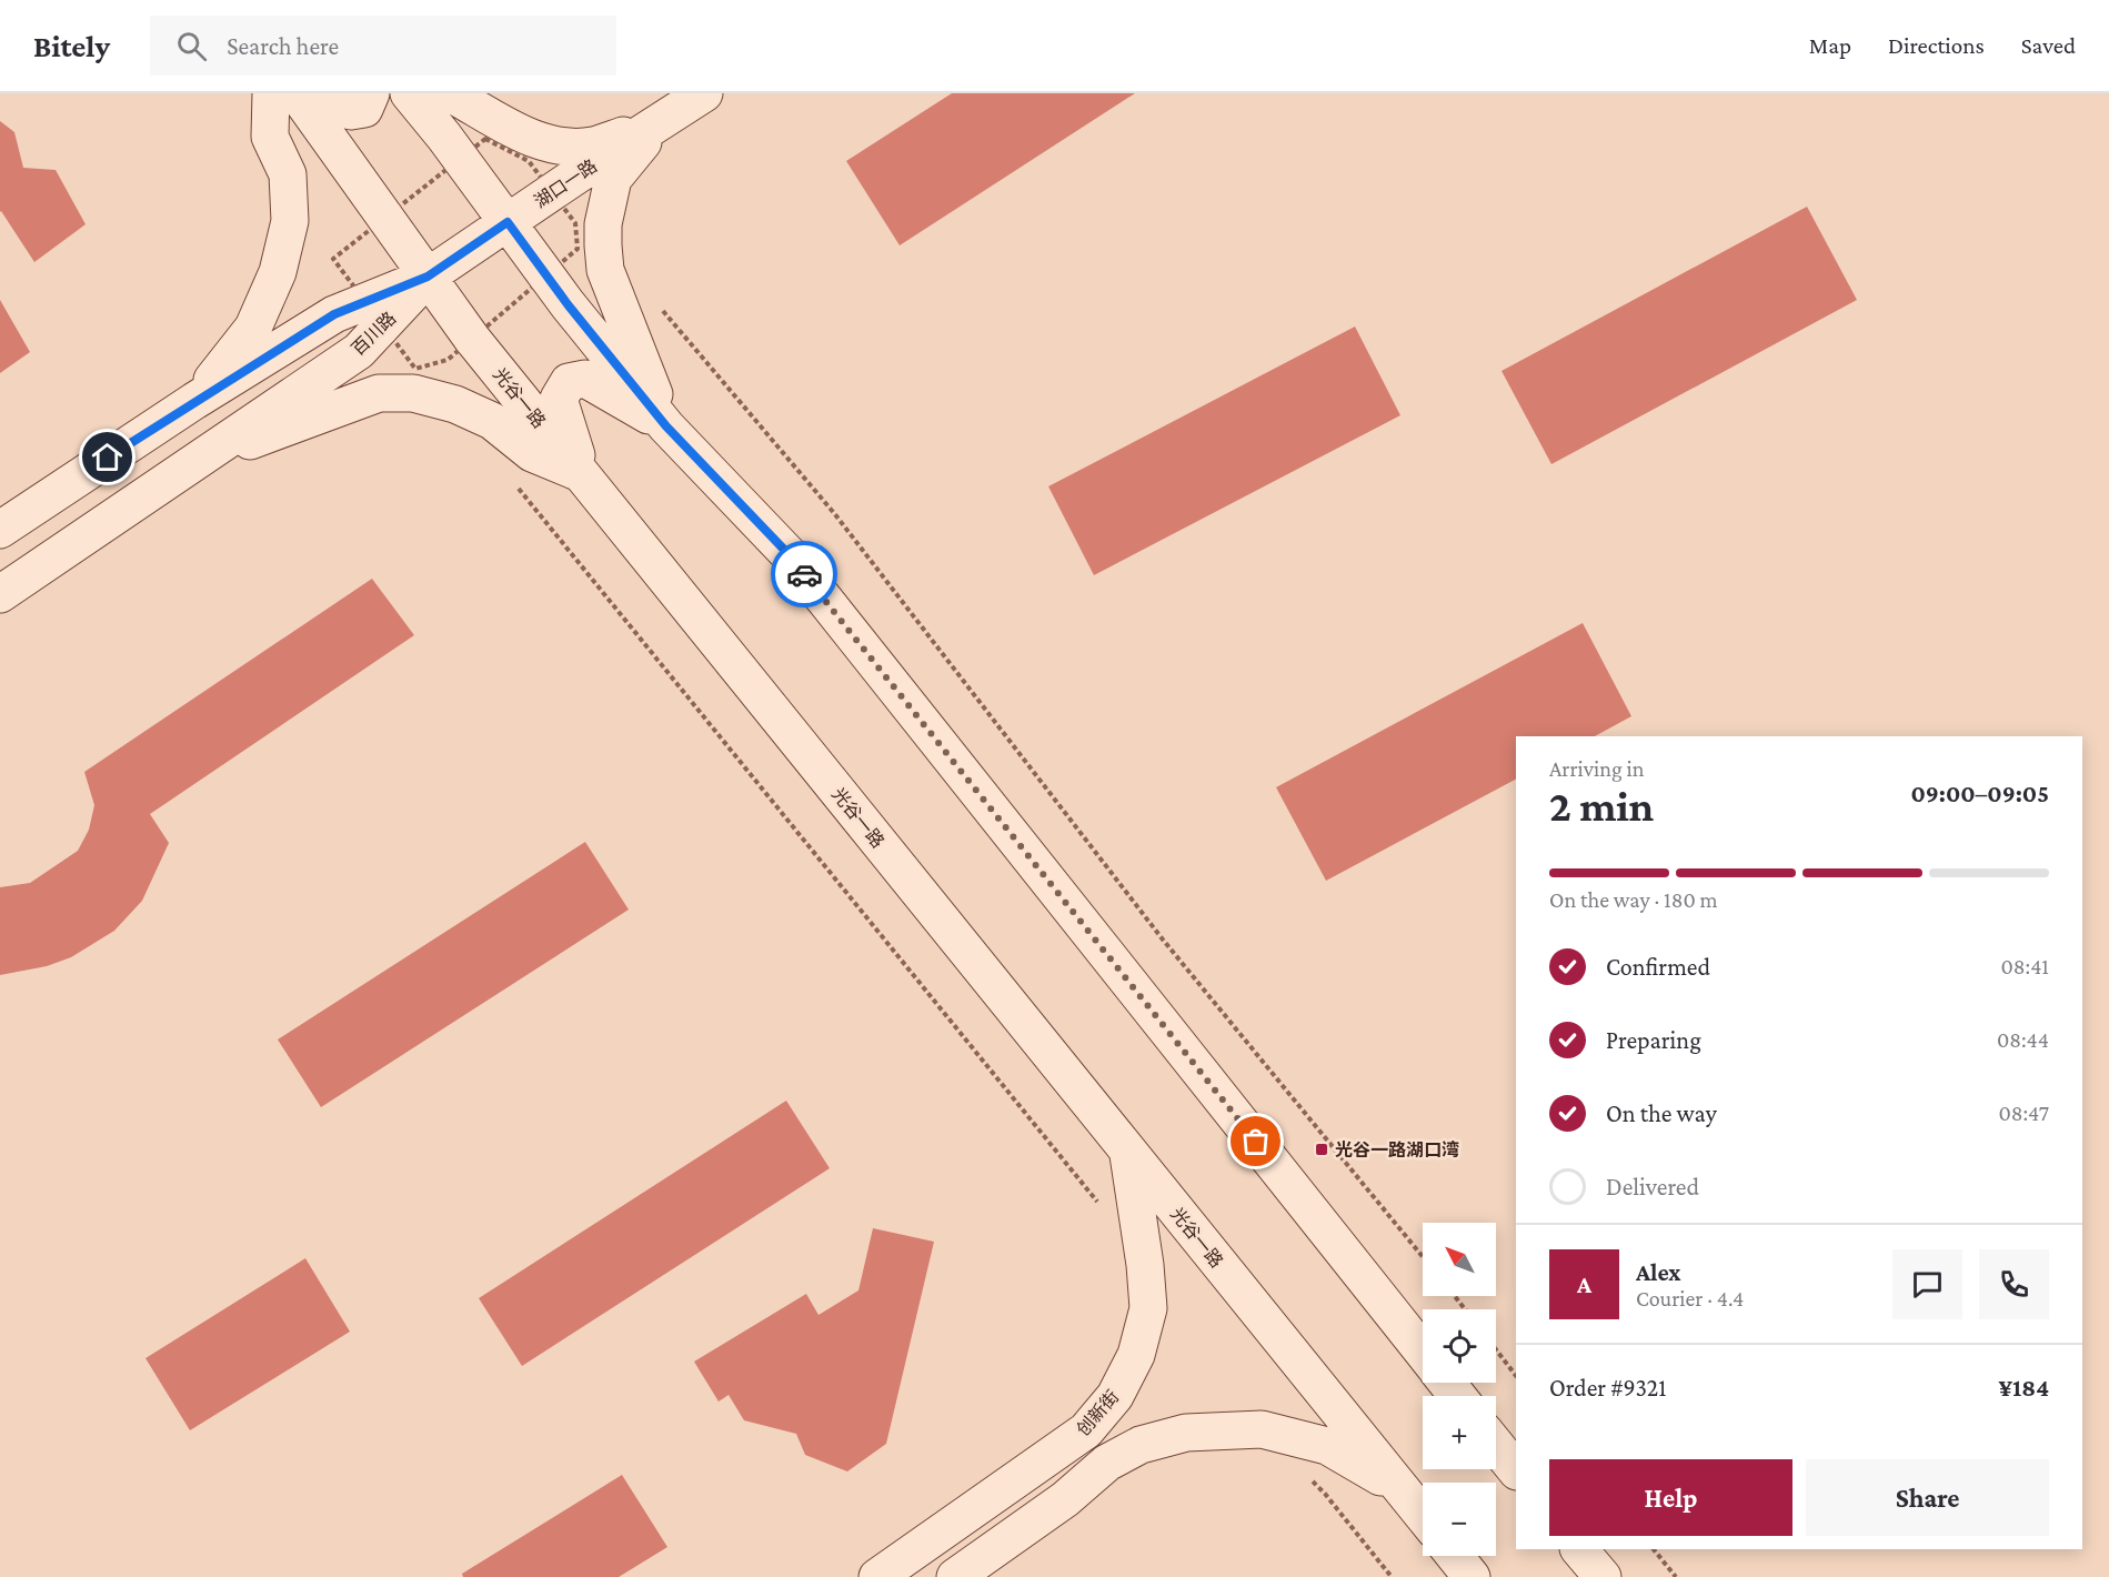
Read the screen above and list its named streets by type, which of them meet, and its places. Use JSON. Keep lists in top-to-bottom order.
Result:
{
  "streets": {
    "main road": [
      "湖口一路",
      "百川路",
      "光谷一路",
      "创新街"
    ]
  },
  "crossings": [
    ["湖口一路", "百川路"],
    ["湖口一路", "光谷一路"],
    ["百川路", "光谷一路"],
    ["光谷一路", "创新街"]
  ],
  "places": {
    "transit": ["光谷一路湖口湾"]
  },
  "north": "top left",
  "page": {
    "header": "Bitely",
    "search": "Search here",
    "nav": ["Map", "Directions", "Saved"],
    "heading": ["2 min", "Arriving in", "09:00–09:05"],
    "panel": [
      "Alex",
      "Courier · 4.4",
      "Order #9321",
      "¥184"
    ],
    "bar": "On the way · 180 m",
    "list": [
      ["Confirmed", "08:41"],
      ["Preparing", "08:44"],
      ["On the way", "08:47"],
      "Delivered"
    ],
    "map_buttons": ["+", "−"],
    "round": "A",
    "buttons": ["Help", "Share"]
  }
}
